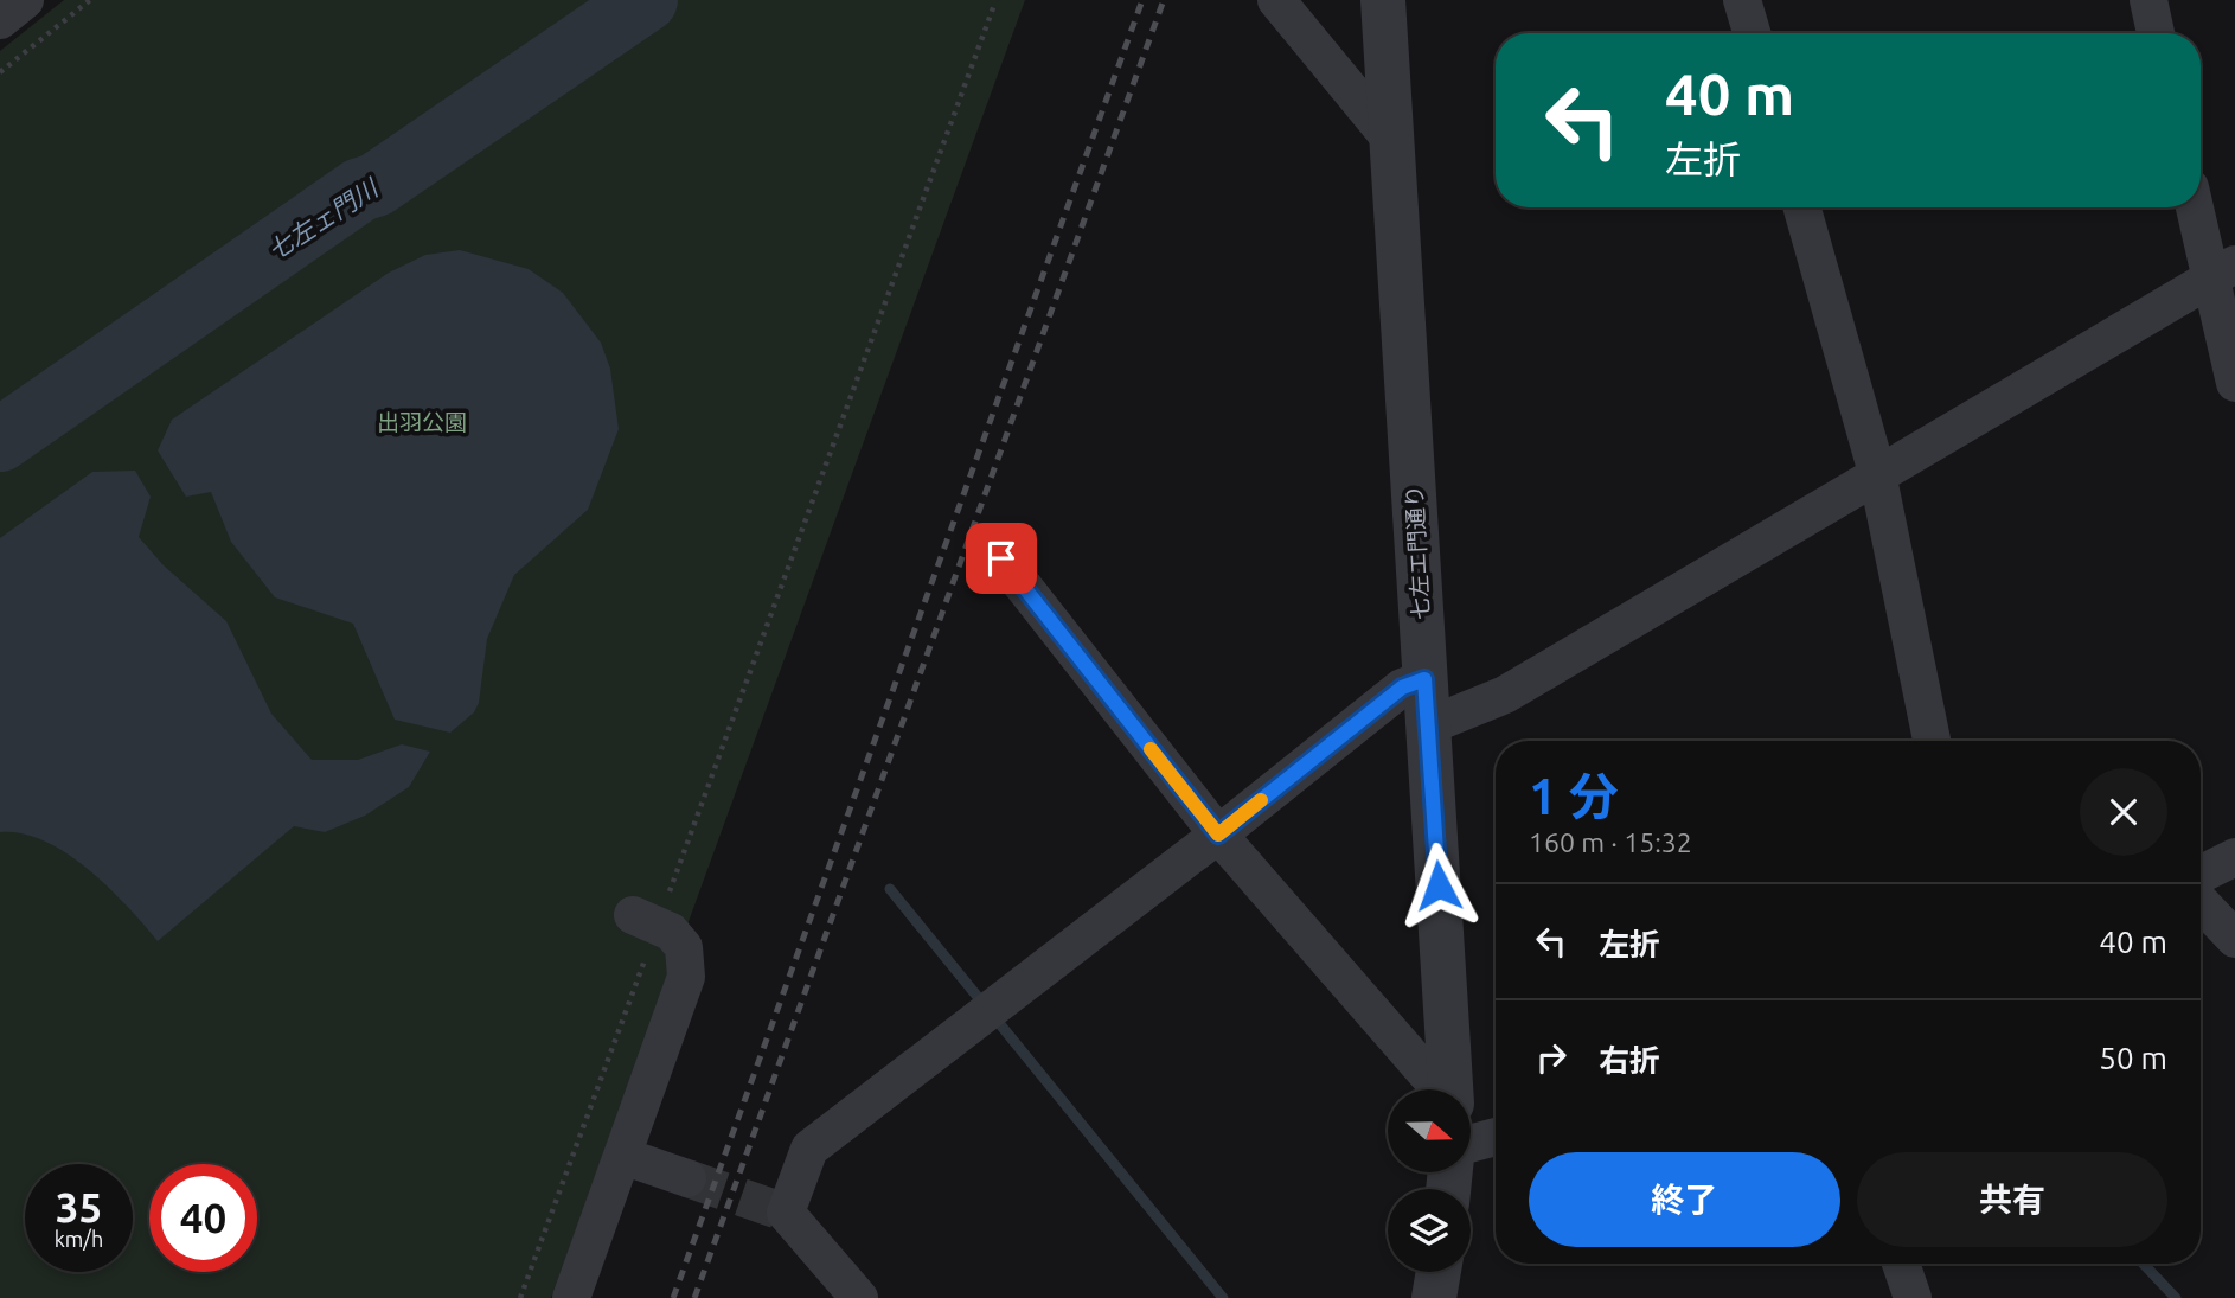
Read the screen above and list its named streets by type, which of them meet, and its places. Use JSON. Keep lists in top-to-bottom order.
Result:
{
  "streets": {
    "street": ["七左エ門通り"]
  },
  "water": ["七左ェ門川"],
  "parks": ["出羽公園"],
  "north": "right",
  "page": {
    "turn": ["40 m", "左折"],
    "heading": ["1 分", "160 m · 15:32"],
    "list": [
      {
        "name": "左折",
        "value": "40 m"
      },
      {
        "name": "右折",
        "value": "50 m"
      }
    ],
    "buttons": ["終了", "共有"],
    "speed": "35 km/h",
    "limit": "40"
  }
}
